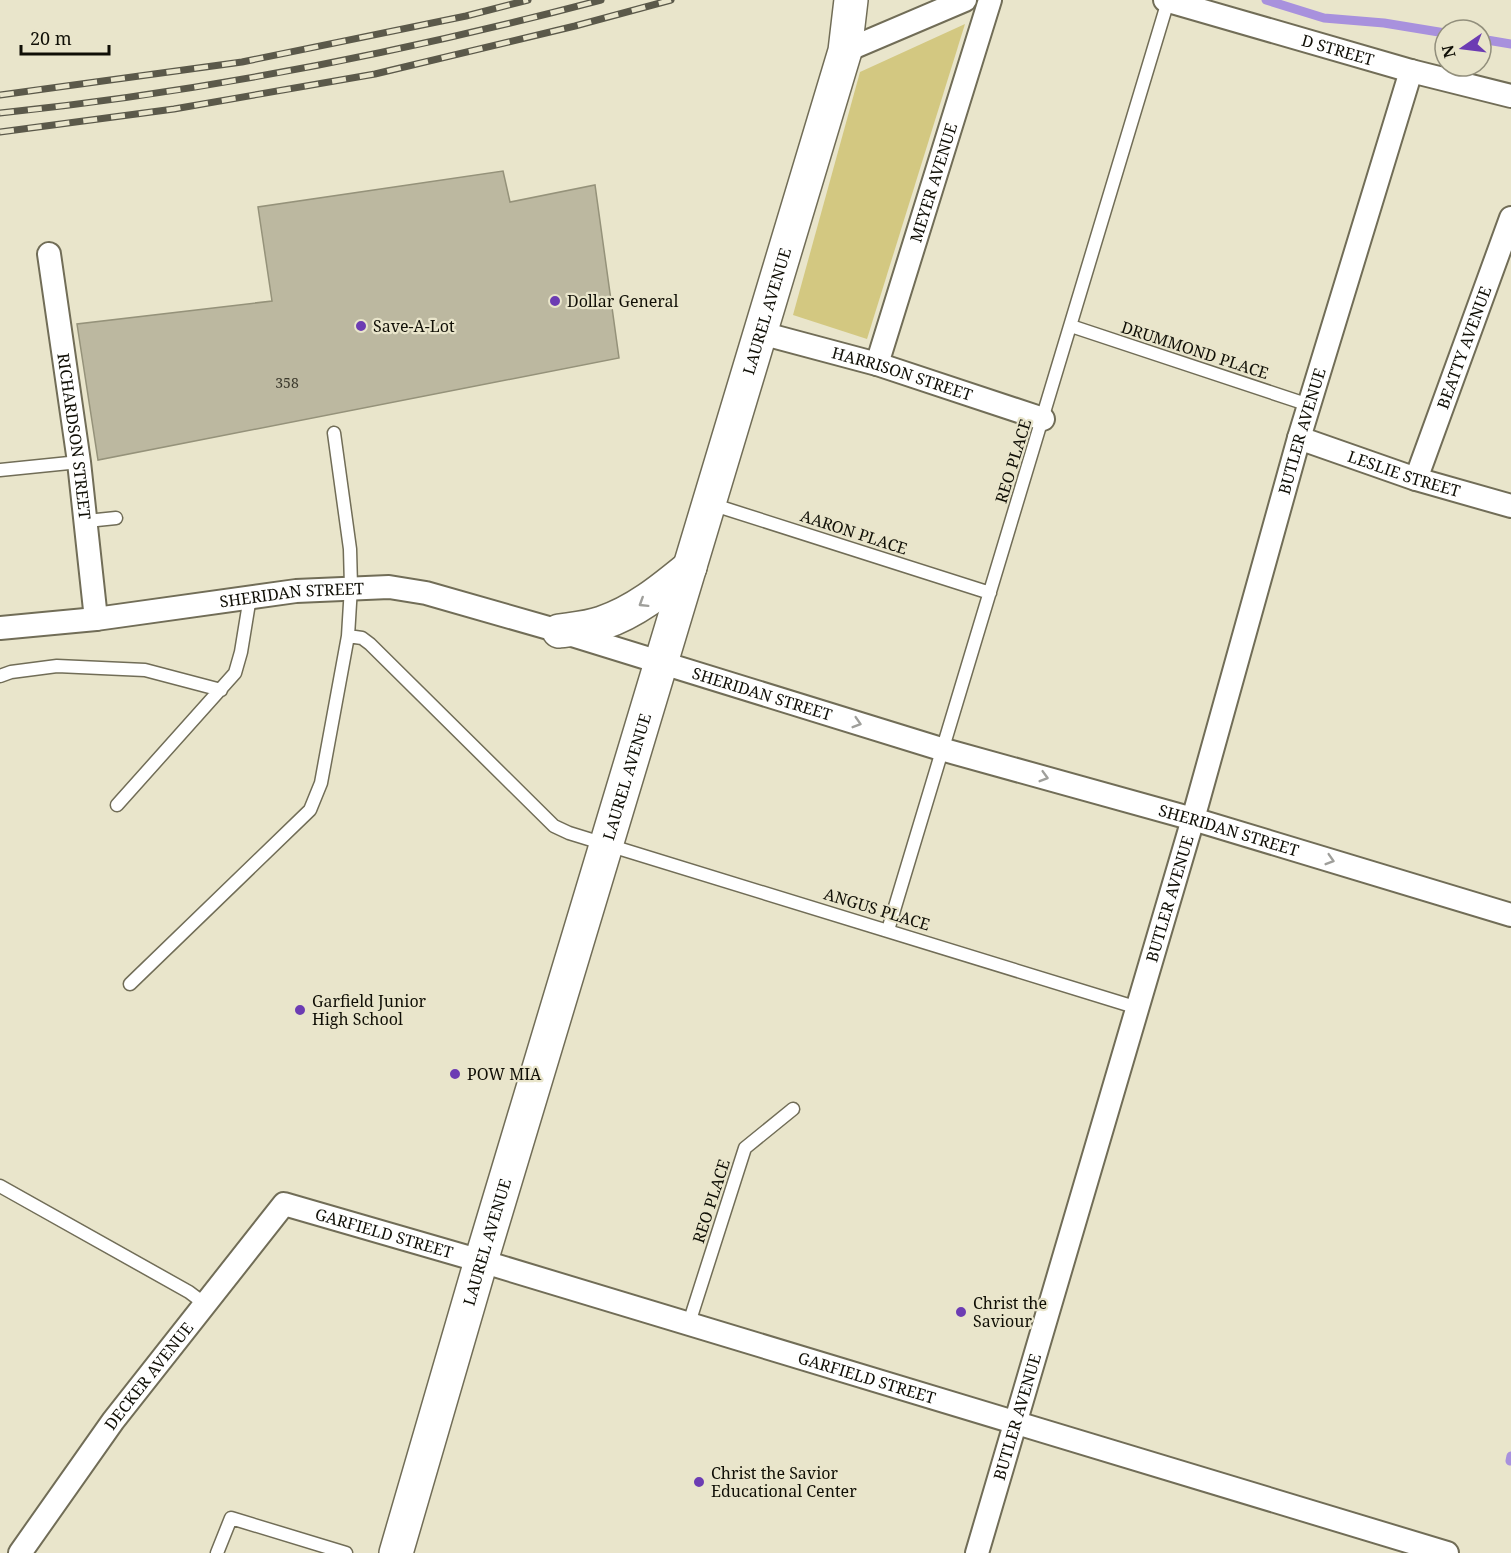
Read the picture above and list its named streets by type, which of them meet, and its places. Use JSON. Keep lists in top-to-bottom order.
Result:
{
  "streets": {
    "street": [
      "D STREET",
      "MEYER AVENUE",
      "LAUREL AVENUE",
      "BEATTY AVENUE",
      "HARRISON STREET",
      "BUTLER AVENUE",
      "RICHARDSON STREET",
      "LESLIE STREET",
      "SHERIDAN STREET",
      "GARFIELD STREET",
      "DECKER AVENUE"
    ],
    "lane": [
      "DRUMMOND PLACE",
      "REO PLACE",
      "AARON PLACE",
      "ANGUS PLACE"
    ]
  },
  "crossings": [
    ["D STREET", "BUTLER AVENUE"],
    ["D STREET", "REO PLACE"],
    ["MEYER AVENUE", "HARRISON STREET"],
    ["LAUREL AVENUE", "HARRISON STREET"],
    ["LAUREL AVENUE", "AARON PLACE"],
    ["LAUREL AVENUE", "SHERIDAN STREET"],
    ["LAUREL AVENUE", "ANGUS PLACE"],
    ["LAUREL AVENUE", "GARFIELD STREET"],
    ["BEATTY AVENUE", "LESLIE STREET"],
    ["DRUMMOND PLACE", "BUTLER AVENUE"],
    ["DRUMMOND PLACE", "REO PLACE"],
    ["HARRISON STREET", "REO PLACE"],
    ["BUTLER AVENUE", "LESLIE STREET"],
    ["BUTLER AVENUE", "SHERIDAN STREET"],
    ["BUTLER AVENUE", "ANGUS PLACE"],
    ["BUTLER AVENUE", "GARFIELD STREET"],
    ["RICHARDSON STREET", "SHERIDAN STREET"],
    ["REO PLACE", "AARON PLACE"],
    ["REO PLACE", "SHERIDAN STREET"],
    ["REO PLACE", "ANGUS PLACE"],
    ["REO PLACE", "GARFIELD STREET"],
    ["GARFIELD STREET", "DECKER AVENUE"]
  ],
  "one_way": ["SHERIDAN STREET"],
  "places": [
    "Dollar General",
    "Save-A-Lot",
    "Garfield Junior High School",
    "POW MIA",
    "Christ the Saviour",
    "Christ the Savior Educational Center"
  ],
  "house_numbers": ["358"],
  "scale_bar": "20 m",
  "north": "left"
}
